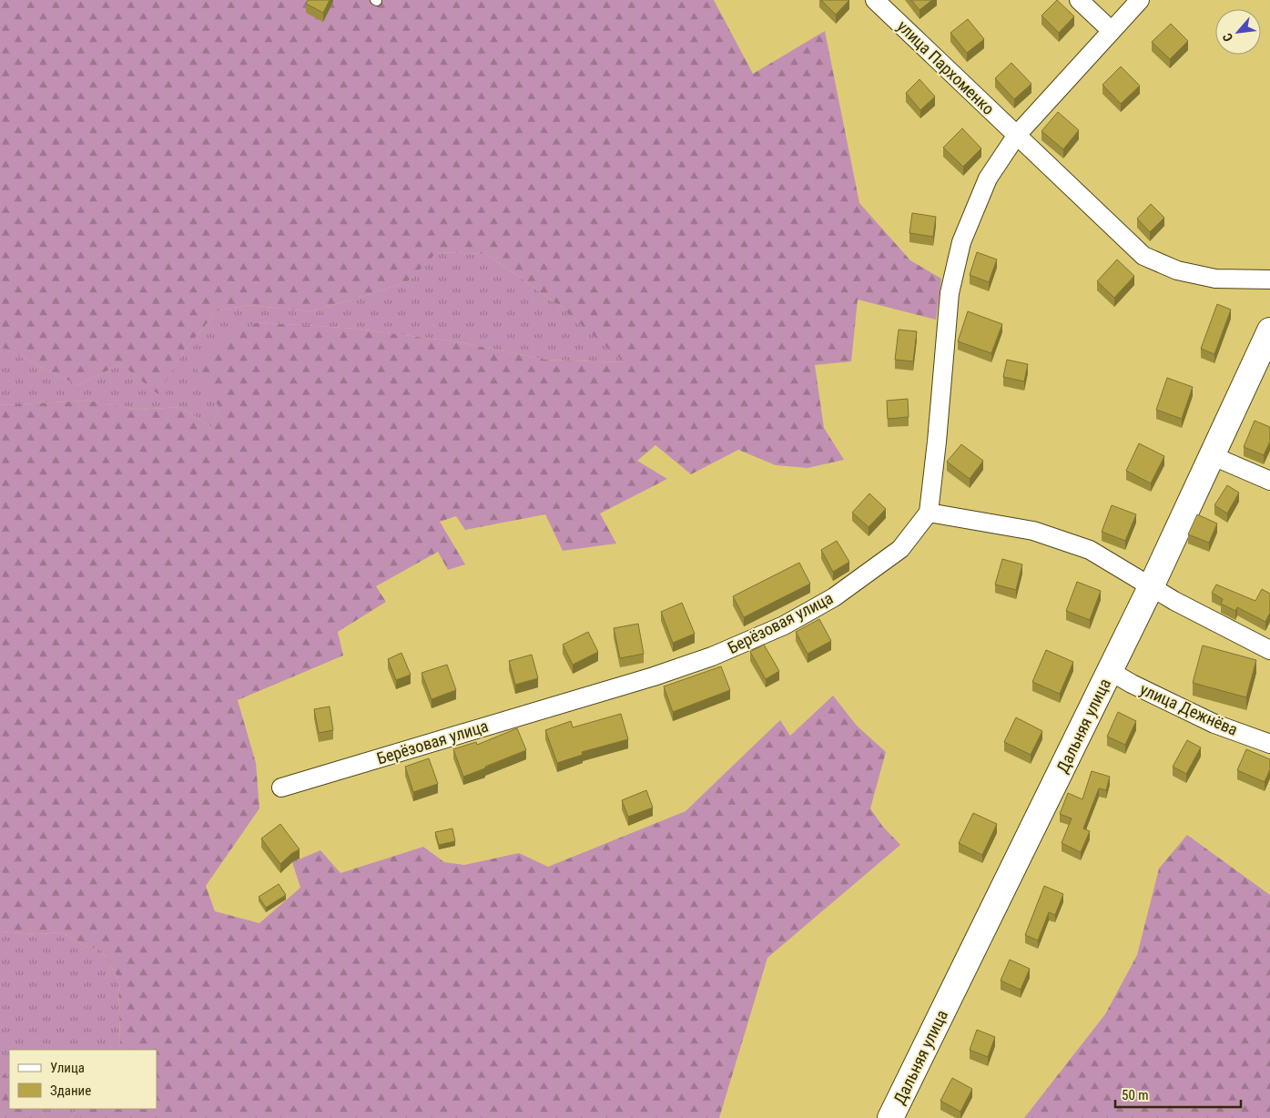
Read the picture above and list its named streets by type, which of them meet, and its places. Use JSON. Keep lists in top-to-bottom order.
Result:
{
  "streets": {
    "main road": ["Дальняя улица"],
    "street": ["улица Пархоменко", "Берёзовая улица", "улица Дежнёва"]
  },
  "crossings": [
    ["улица Дежнёва", "Дальняя улица"]
  ],
  "legend": ["Улица", "Здание"],
  "scale_bar": "50 m",
  "north": "bottom left"
}
